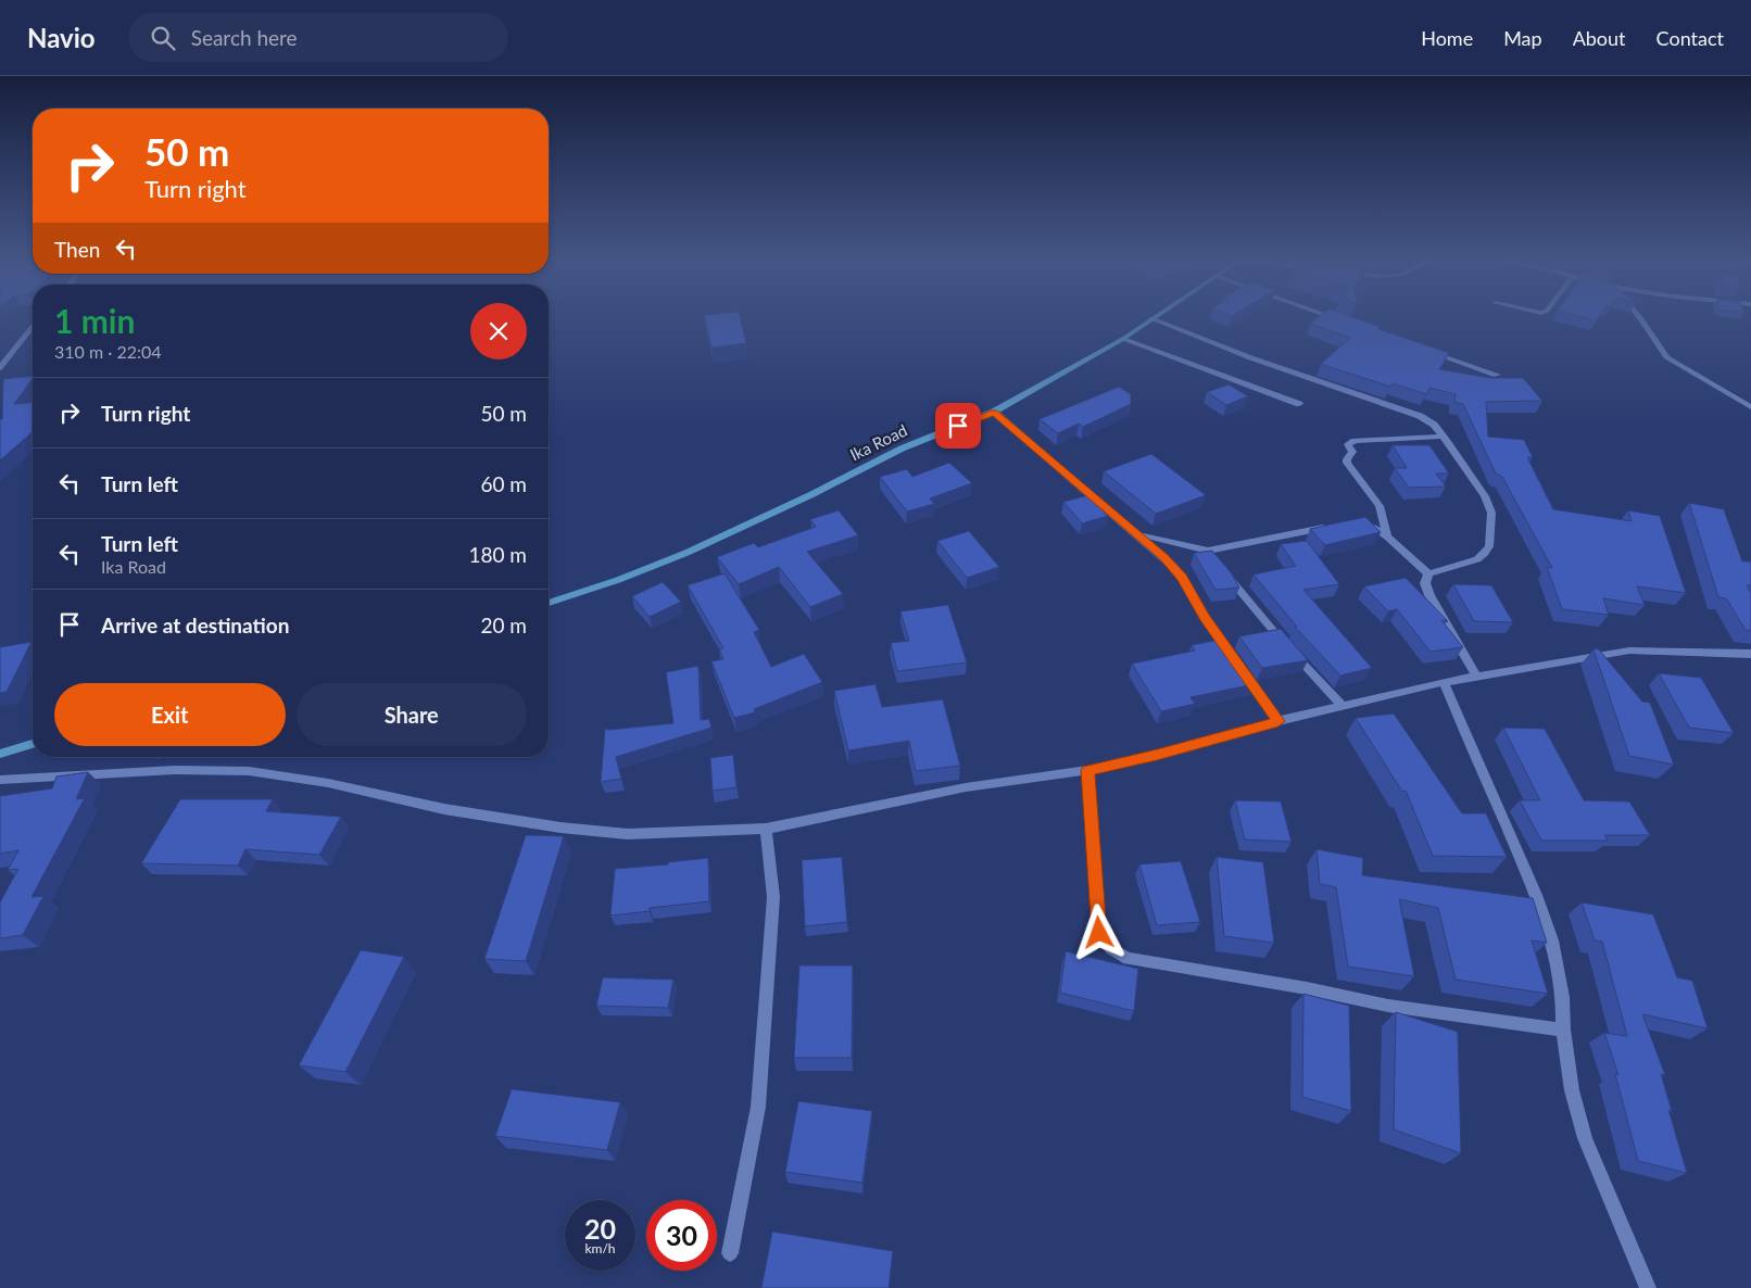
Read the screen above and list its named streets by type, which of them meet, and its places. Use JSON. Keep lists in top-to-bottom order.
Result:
{
  "streets": {
    "street": ["Ika Road"]
  },
  "page": {
    "header": "Navio",
    "search": "Search here",
    "nav": [
      "Home",
      "Map",
      "About",
      "Contact"
    ],
    "turn": ["50 m", "Turn right"],
    "then": "Then",
    "heading": ["1 min", "310 m · 22:04"],
    "list": [
      {
        "name": "Turn right",
        "value": "50 m"
      },
      {
        "name": "Turn left",
        "value": "60 m"
      },
      {
        "name": "Turn left",
        "note": "Ika Road",
        "value": "180 m"
      },
      {
        "name": "Arrive at destination",
        "value": "20 m"
      }
    ],
    "buttons": ["Exit", "Share"],
    "speed": "20 km/h",
    "limit": "30"
  }
}
